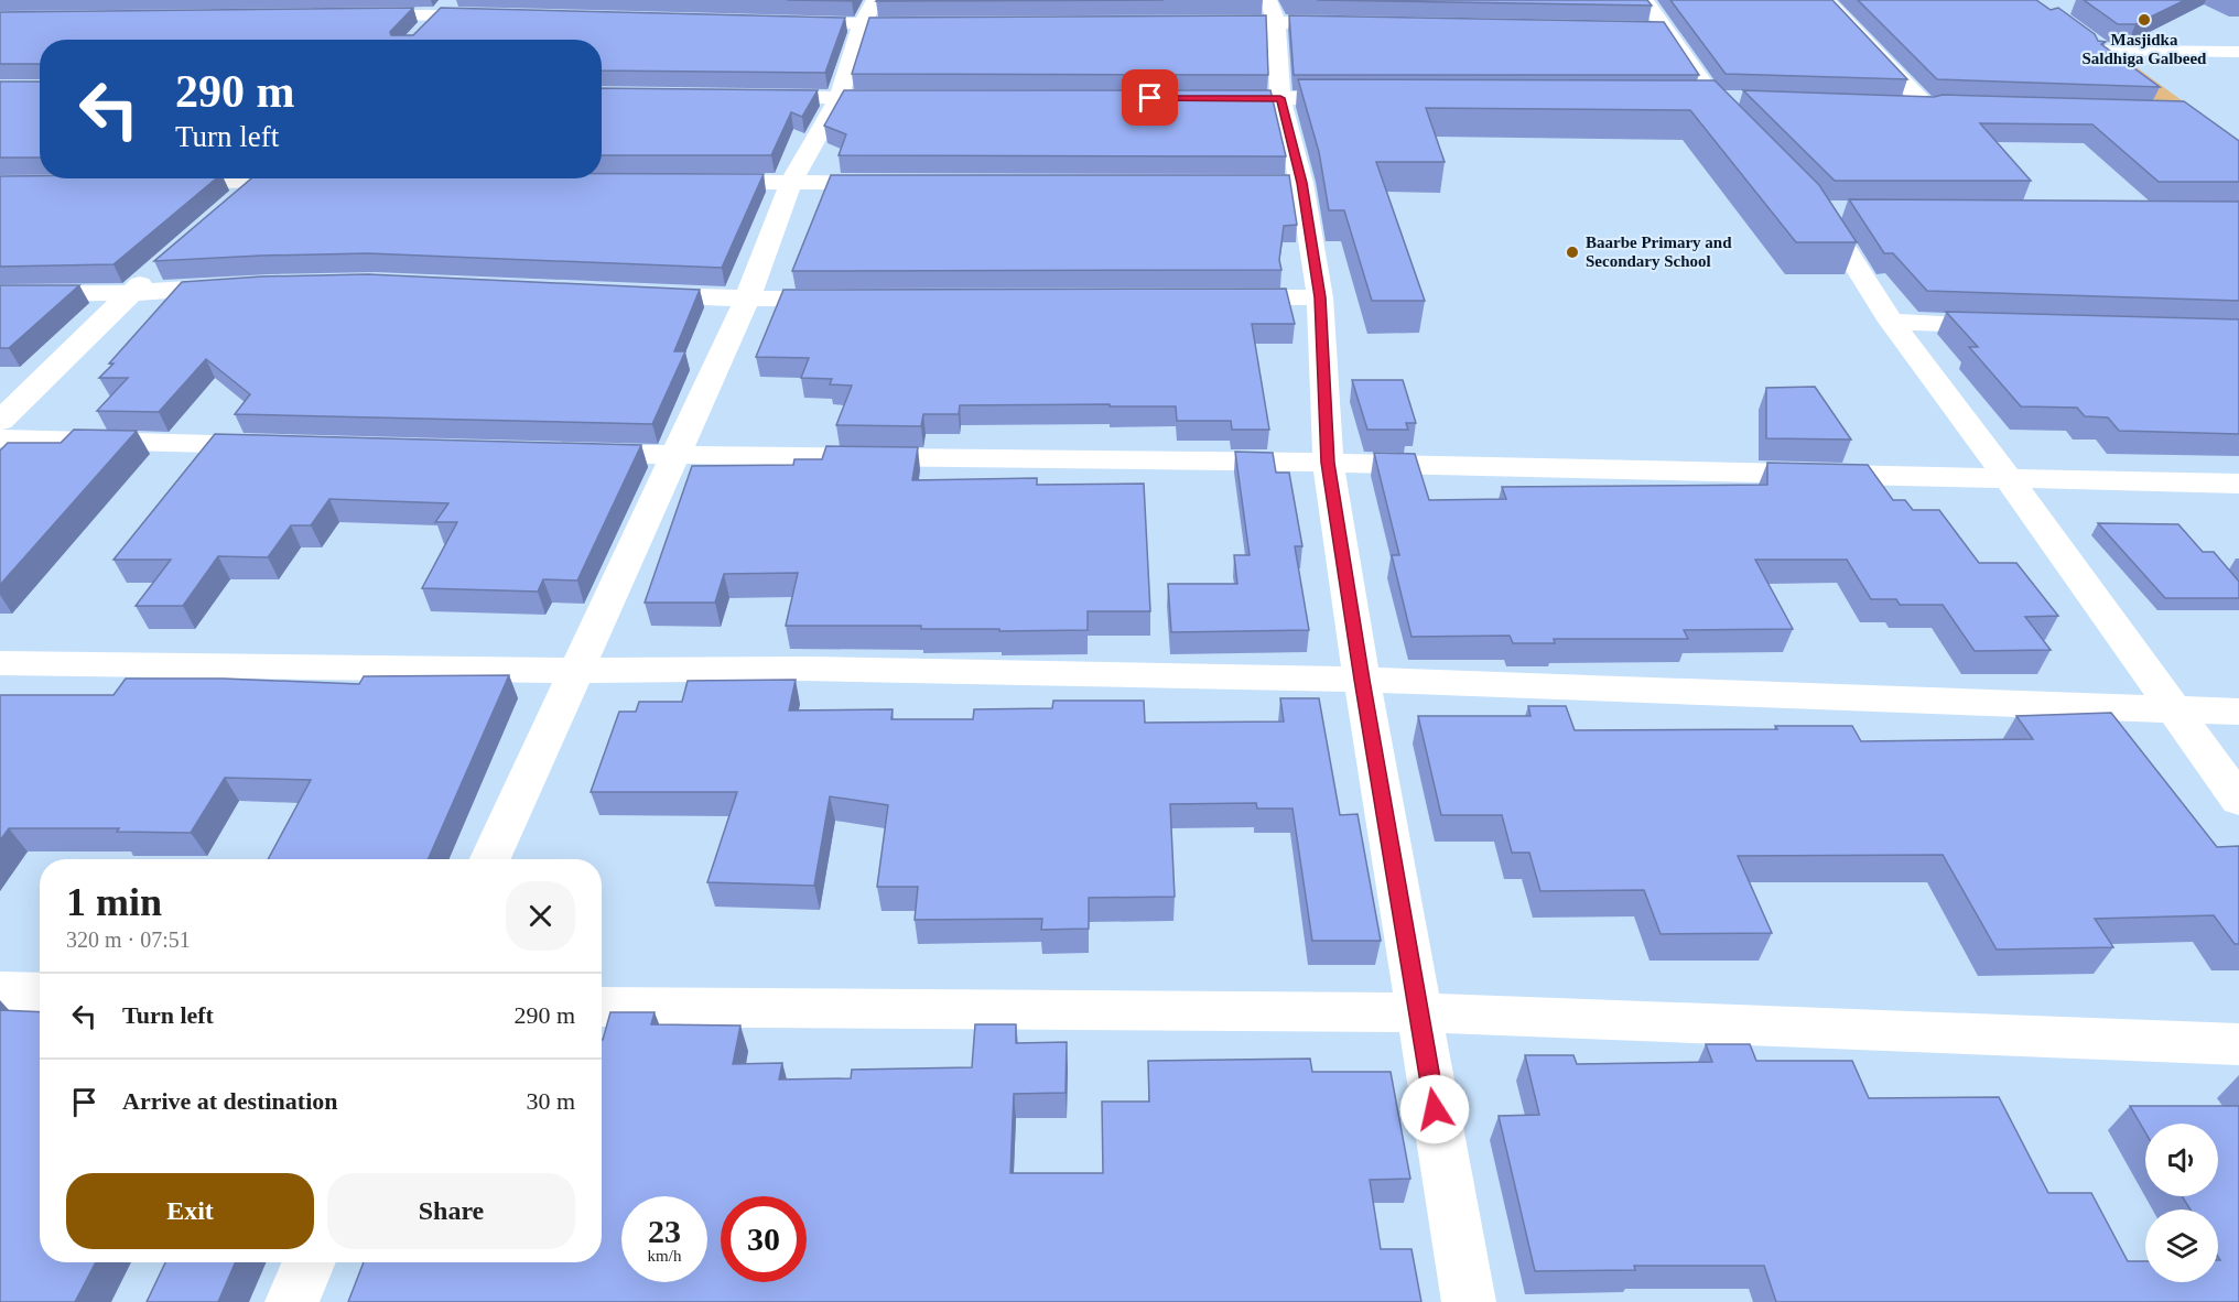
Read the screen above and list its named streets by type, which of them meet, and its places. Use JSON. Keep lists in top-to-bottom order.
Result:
{
  "places": ["Masjidka Saldhiga Galbeed", "Baarbe Primary and Secondary School"],
  "page": {
    "turn": ["290 m", "Turn left"],
    "heading": ["1 min", "320 m · 07:51"],
    "list": [
      {
        "name": "Turn left",
        "value": "290 m"
      },
      {
        "name": "Arrive at destination",
        "value": "30 m"
      }
    ],
    "buttons": ["Exit", "Share"],
    "speed": "23 km/h",
    "limit": "30"
  }
}
